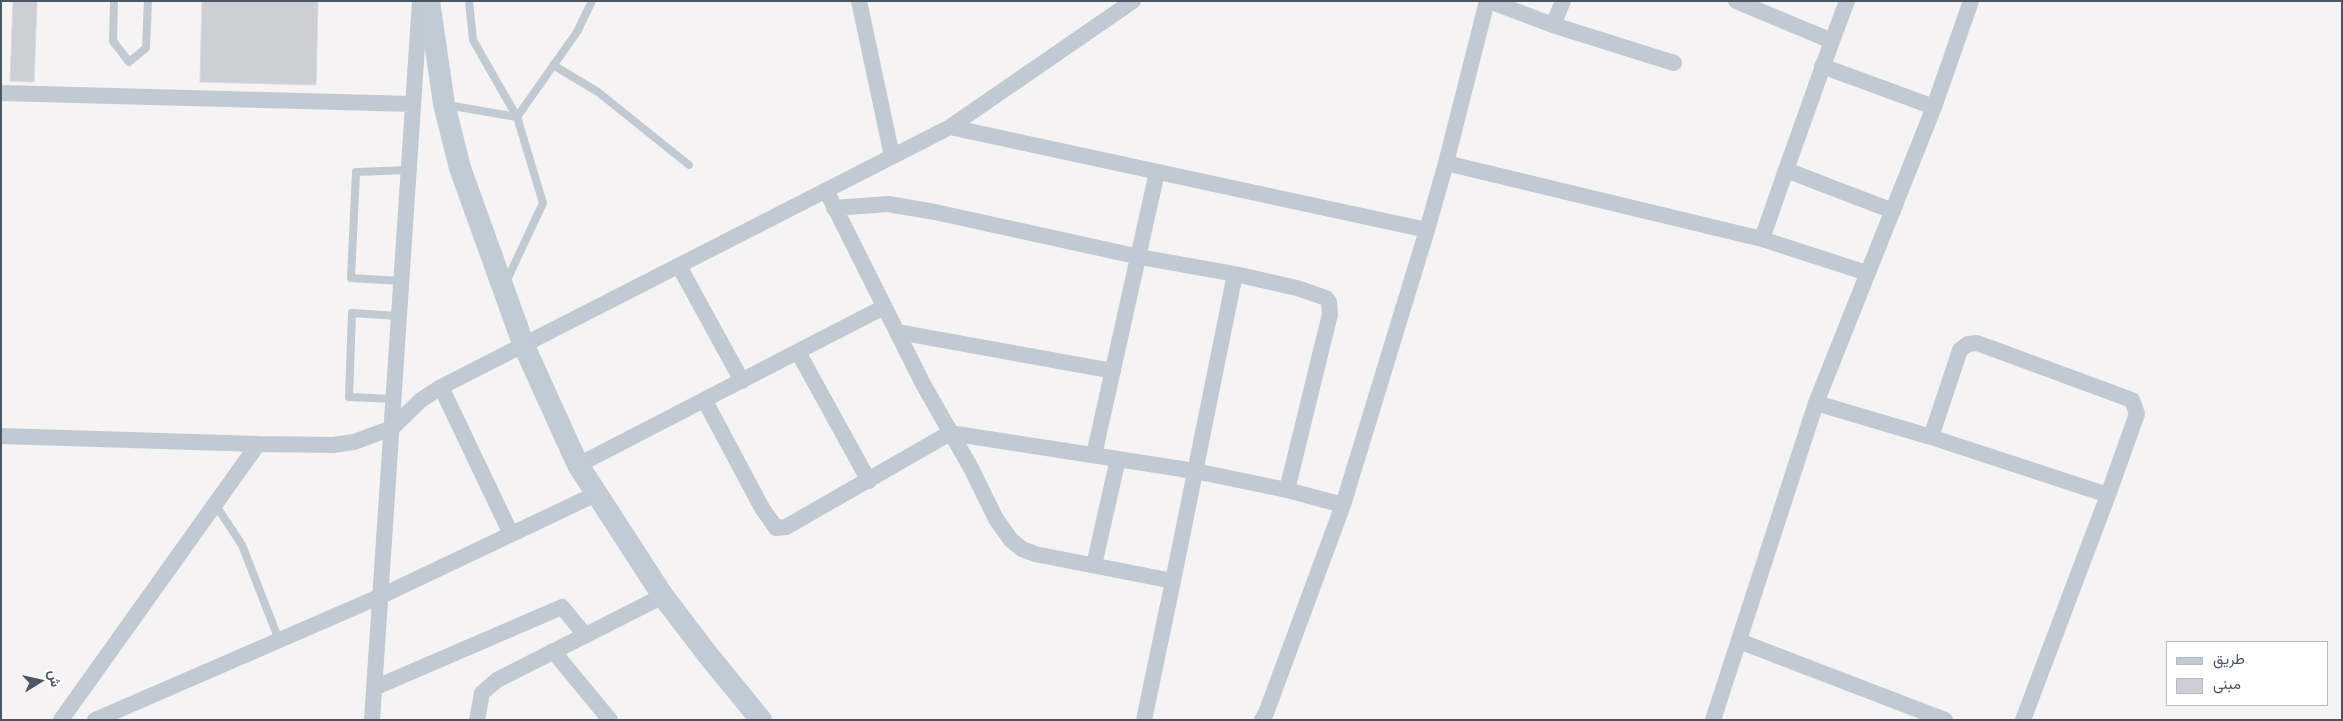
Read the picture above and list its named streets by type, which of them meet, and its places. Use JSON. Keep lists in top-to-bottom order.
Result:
{
  "legend": ["طريق", "مبنى"],
  "north": "right"
}
